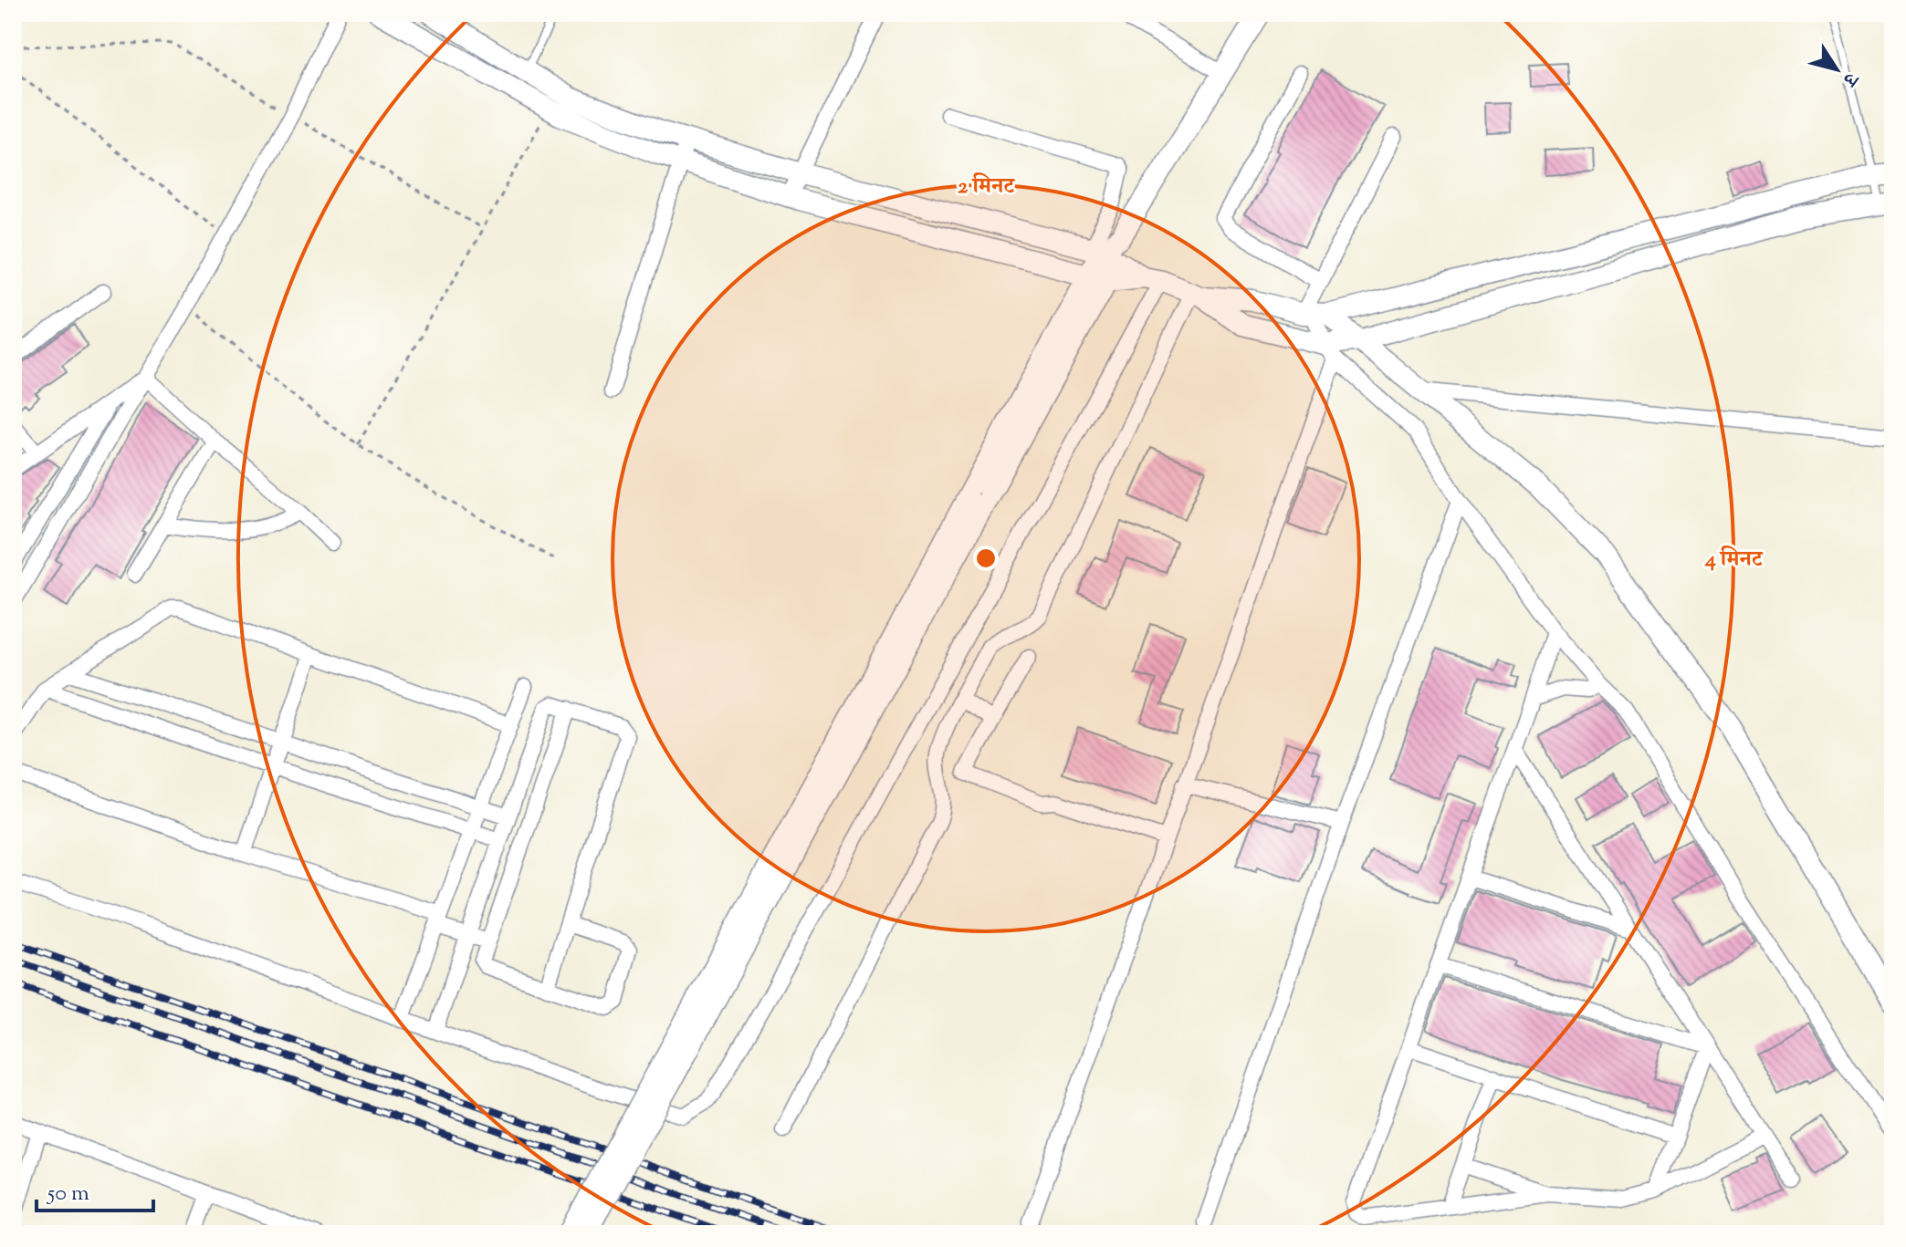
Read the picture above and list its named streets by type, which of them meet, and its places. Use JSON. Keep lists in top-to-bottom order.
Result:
{
  "scale_bar": "50 m",
  "north": "bottom right",
  "rings": ["2 मिनट", "4 मिनट"]
}
